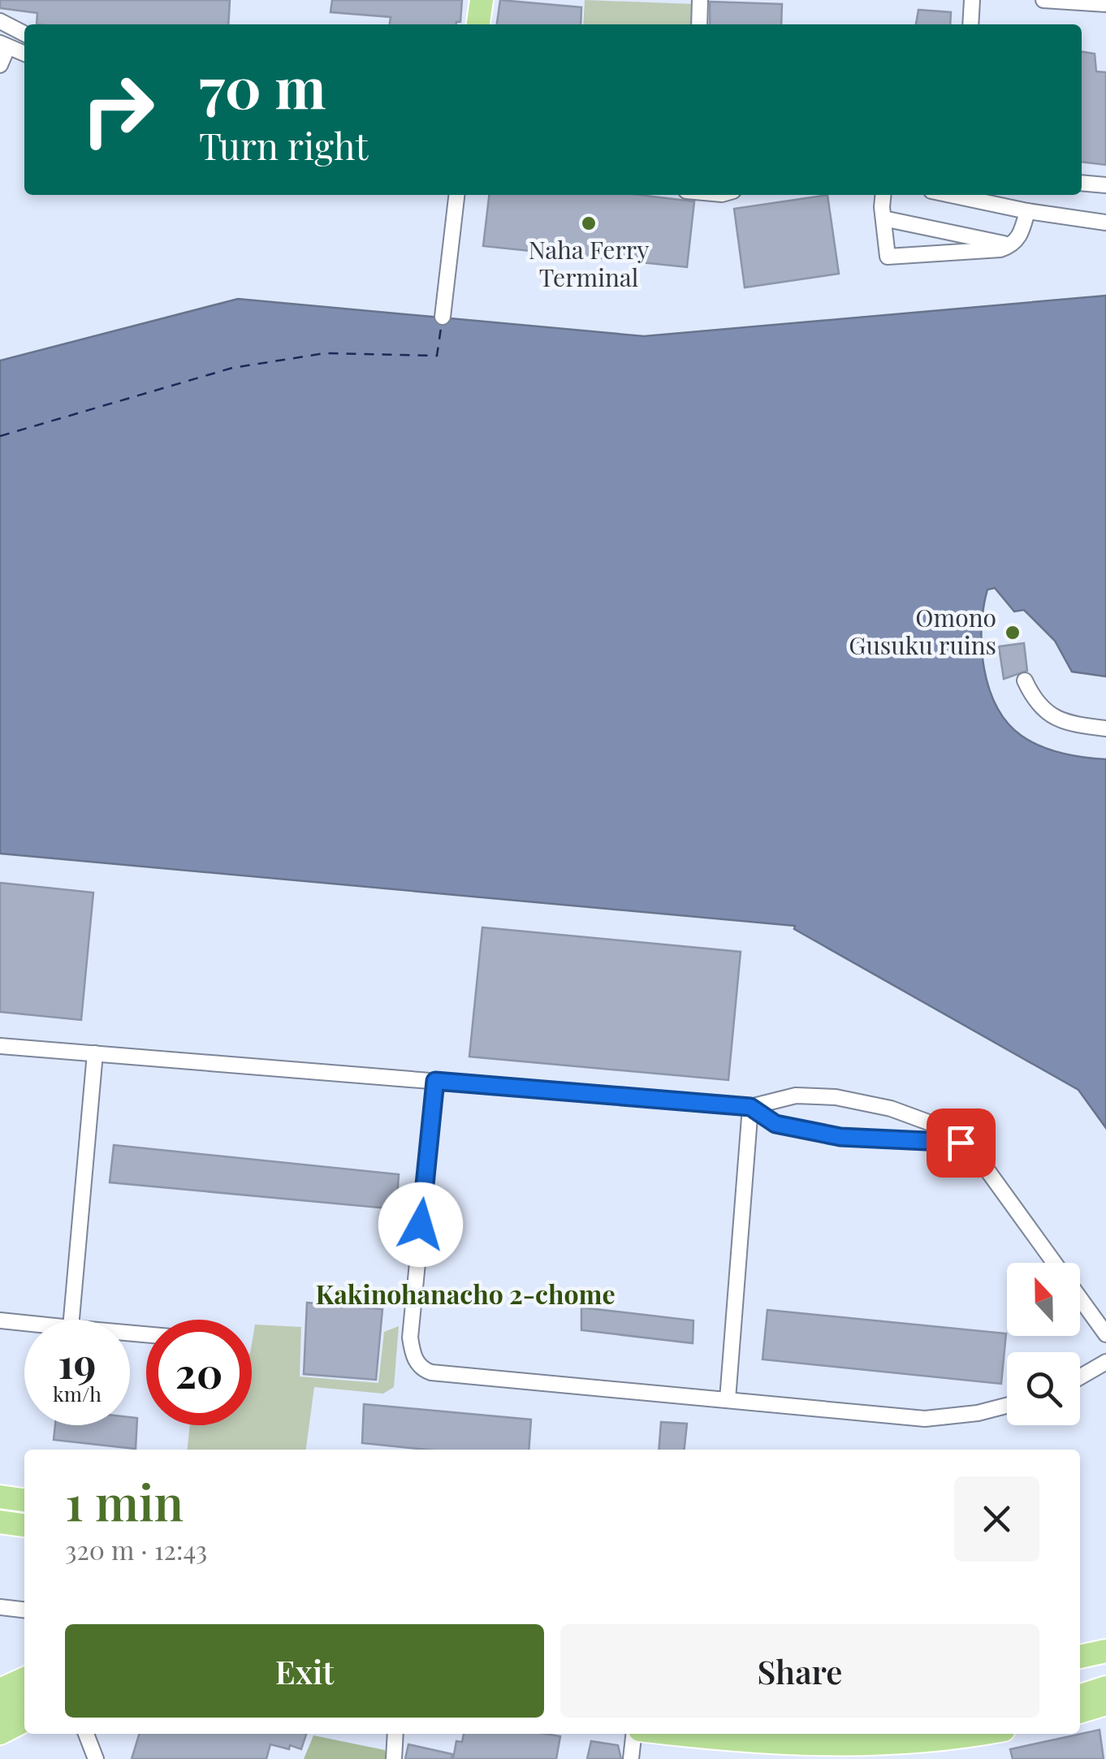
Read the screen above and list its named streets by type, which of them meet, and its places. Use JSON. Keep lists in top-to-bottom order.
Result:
{
  "districts": ["Kakinohanacho 2-chome"],
  "places": ["Naha Ferry Terminal", "Omono Gusuku ruins"],
  "north": "top",
  "page": {
    "turn": ["70 m", "Turn right"],
    "speed": "19 km/h",
    "limit": "20",
    "heading": ["1 min", "320 m · 12:43"],
    "buttons": ["Exit", "Share"]
  }
}
